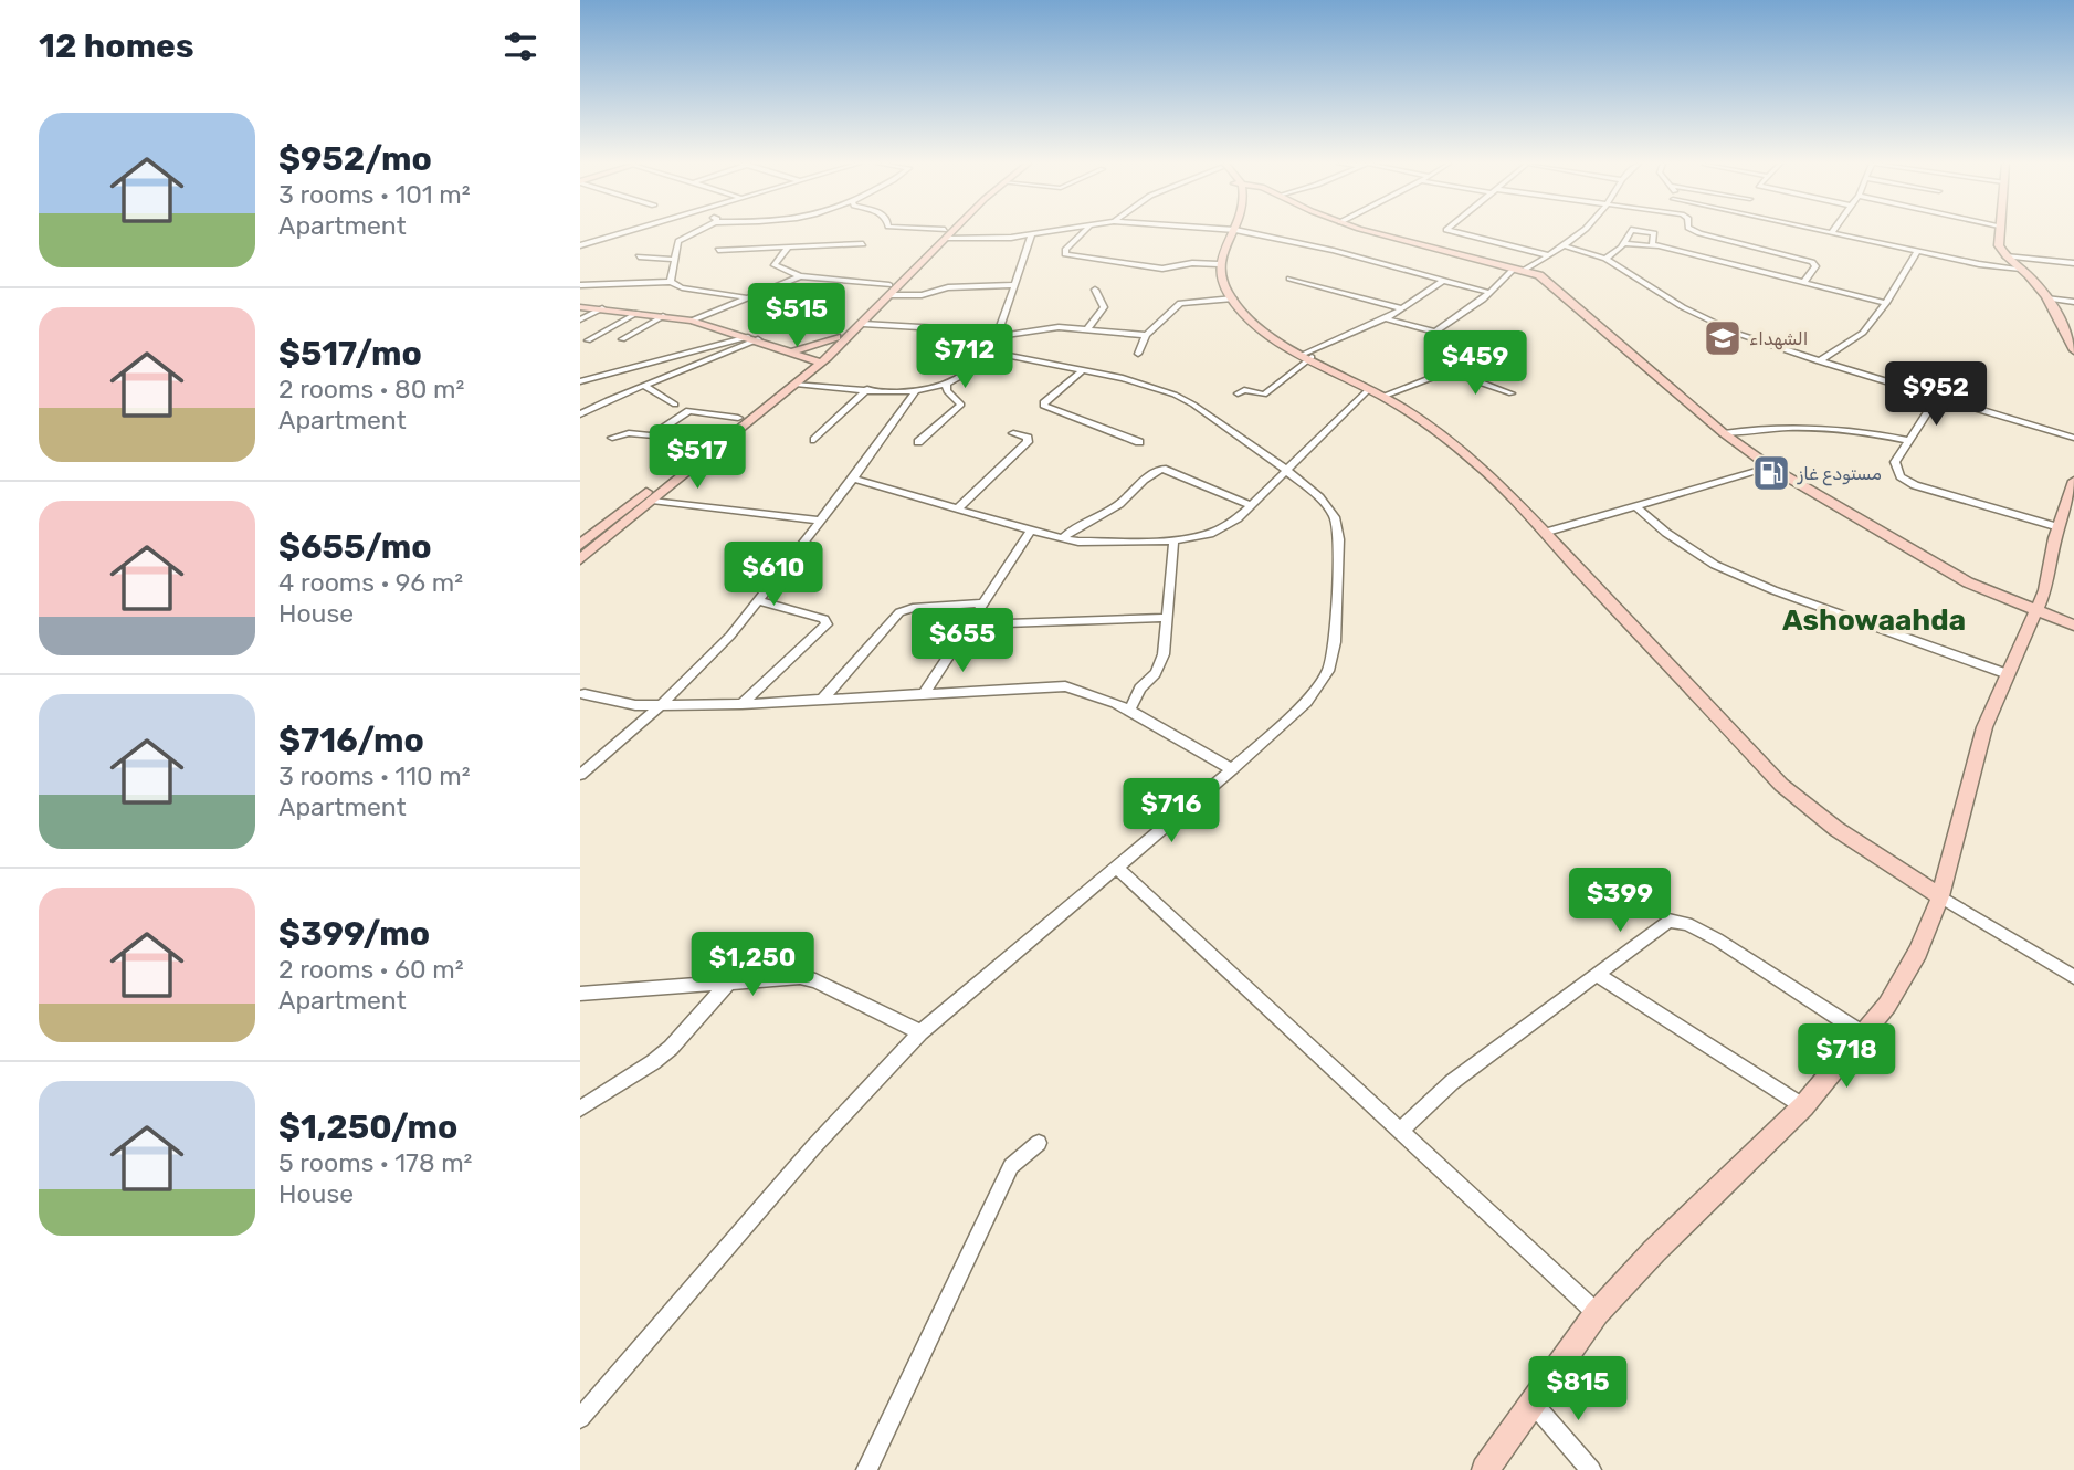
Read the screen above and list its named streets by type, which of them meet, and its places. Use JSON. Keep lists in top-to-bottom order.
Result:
{
  "districts": ["Ashowaahda"],
  "places": {
    "school or university": ["الشهداء"],
    "fuel station": ["مستودع غاز"]
  },
  "page": {
    "heading": "12 homes",
    "list": [
      {
        "name": "$952/mo",
        "note": "3 rooms · 101 m² · Apartment"
      },
      {
        "name": "$517/mo",
        "note": "2 rooms · 80 m² · Apartment"
      },
      {
        "name": "$655/mo",
        "note": "4 rooms · 96 m² · House"
      },
      {
        "name": "$716/mo",
        "note": "3 rooms · 110 m² · Apartment"
      },
      {
        "name": "$399/mo",
        "note": "2 rooms · 60 m² · Apartment"
      },
      {
        "name": "$1,250/mo",
        "note": "5 rooms · 178 m² · House"
      }
    ],
    "price": [
      "$515",
      "$712",
      "$459",
      "$952",
      "$517",
      "$610",
      "$655",
      "$716",
      "$399",
      "$1,250",
      "$718",
      "$815"
    ]
  }
}
